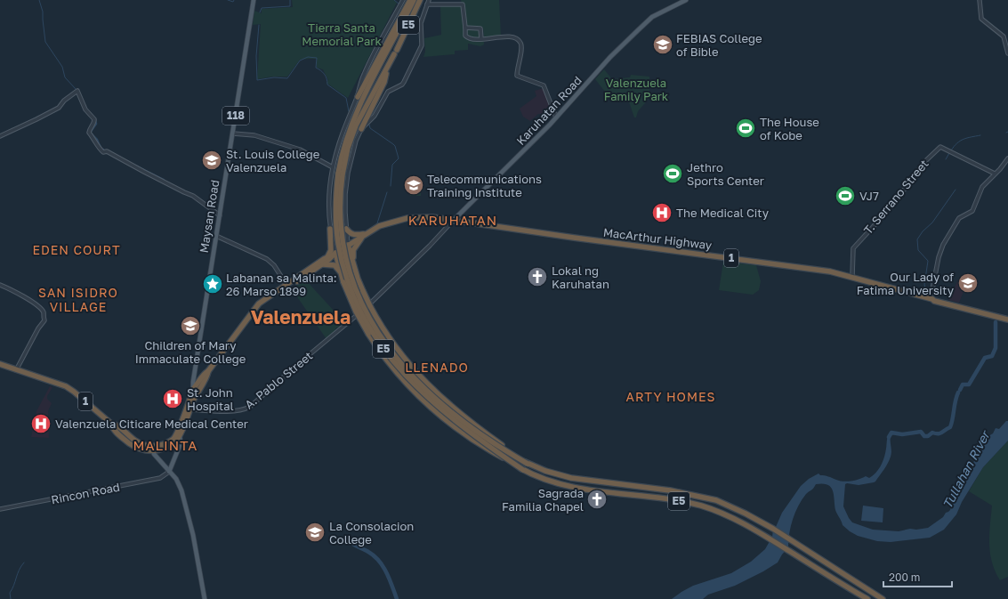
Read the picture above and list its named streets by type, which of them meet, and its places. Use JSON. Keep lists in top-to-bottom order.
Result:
{
  "streets": {
    "highway": ["E5", "MacArthur Highway", "1"],
    "main road": ["Karuhatan Road", "118", "Maysan Road"],
    "street": ["T. Serrano Street", "A. Pablo Street", "Rincon Road"]
  },
  "crossings": [
    ["Karuhatan Road", "MacArthur Highway"],
    ["T. Serrano Street", "MacArthur Highway"],
    ["Maysan Road", "MacArthur Highway"],
    ["MacArthur Highway", "A. Pablo Street"]
  ],
  "districts": [
    "KARUHATAN",
    "EDEN COURT",
    "SAN ISIDRO VILLAGE",
    "Valenzuela",
    "LLENADO",
    "ARTY HOMES",
    "MALINTA"
  ],
  "water": ["Tullahan River"],
  "parks": ["Tierra Santa Memorial Park", "Valenzuela Family Park"],
  "places": {
    "school or university": [
      "FEBIAS College of Bible",
      "St. Louis College Valenzuela",
      "Telecommunications Training Institute",
      "Our Lady of Fatima University",
      "Children of Mary Immaculate College",
      "La Consolacion College"
    ],
    "sports": ["The House of Kobe", "Jethro Sports Center", "VJ7"],
    "hospital": ["The Medical City", "St. John Hospital", "Valenzuela Citicare Medical Center"],
    "church": ["Lokal ng Karuhatan", "Sagrada Familia Chapel"],
    "place": ["Labanan sa Malinta: 26 Marso 1899"]
  },
  "scale_bar": "200 m"
}
